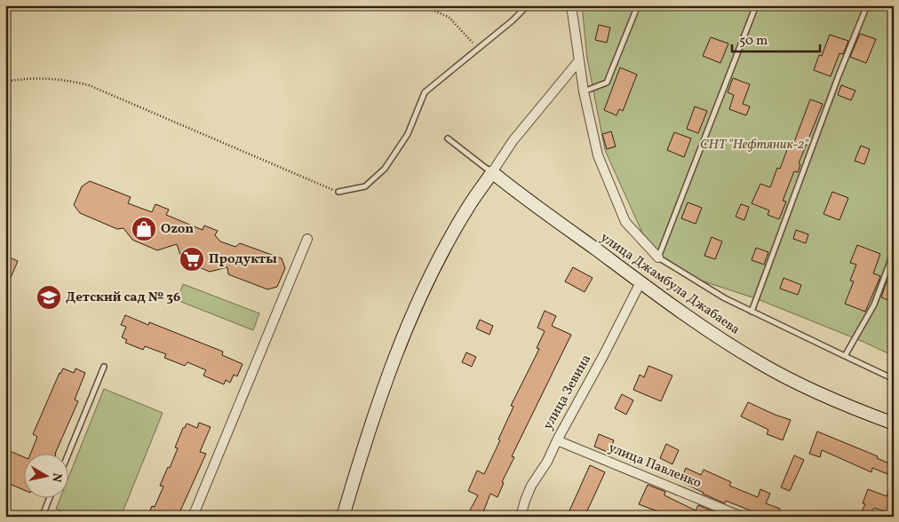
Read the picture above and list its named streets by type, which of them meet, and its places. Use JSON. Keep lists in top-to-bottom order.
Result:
{
  "streets": {
    "main road": ["улица Джамбула Джабаева"],
    "street": ["улица Зевина", "улица Павленко"]
  },
  "crossings": [
    ["улица Джамбула Джабаева", "улица Зевина"],
    ["улица Зевина", "улица Павленко"]
  ],
  "parks": ["СНТ \"Нефтяник-2\""],
  "places": {
    "shop": ["Ozon"],
    "supermarket": ["Продукты"],
    "school or university": ["Детский сад № 36"]
  },
  "scale_bar": "50 m",
  "north": "right"
}
